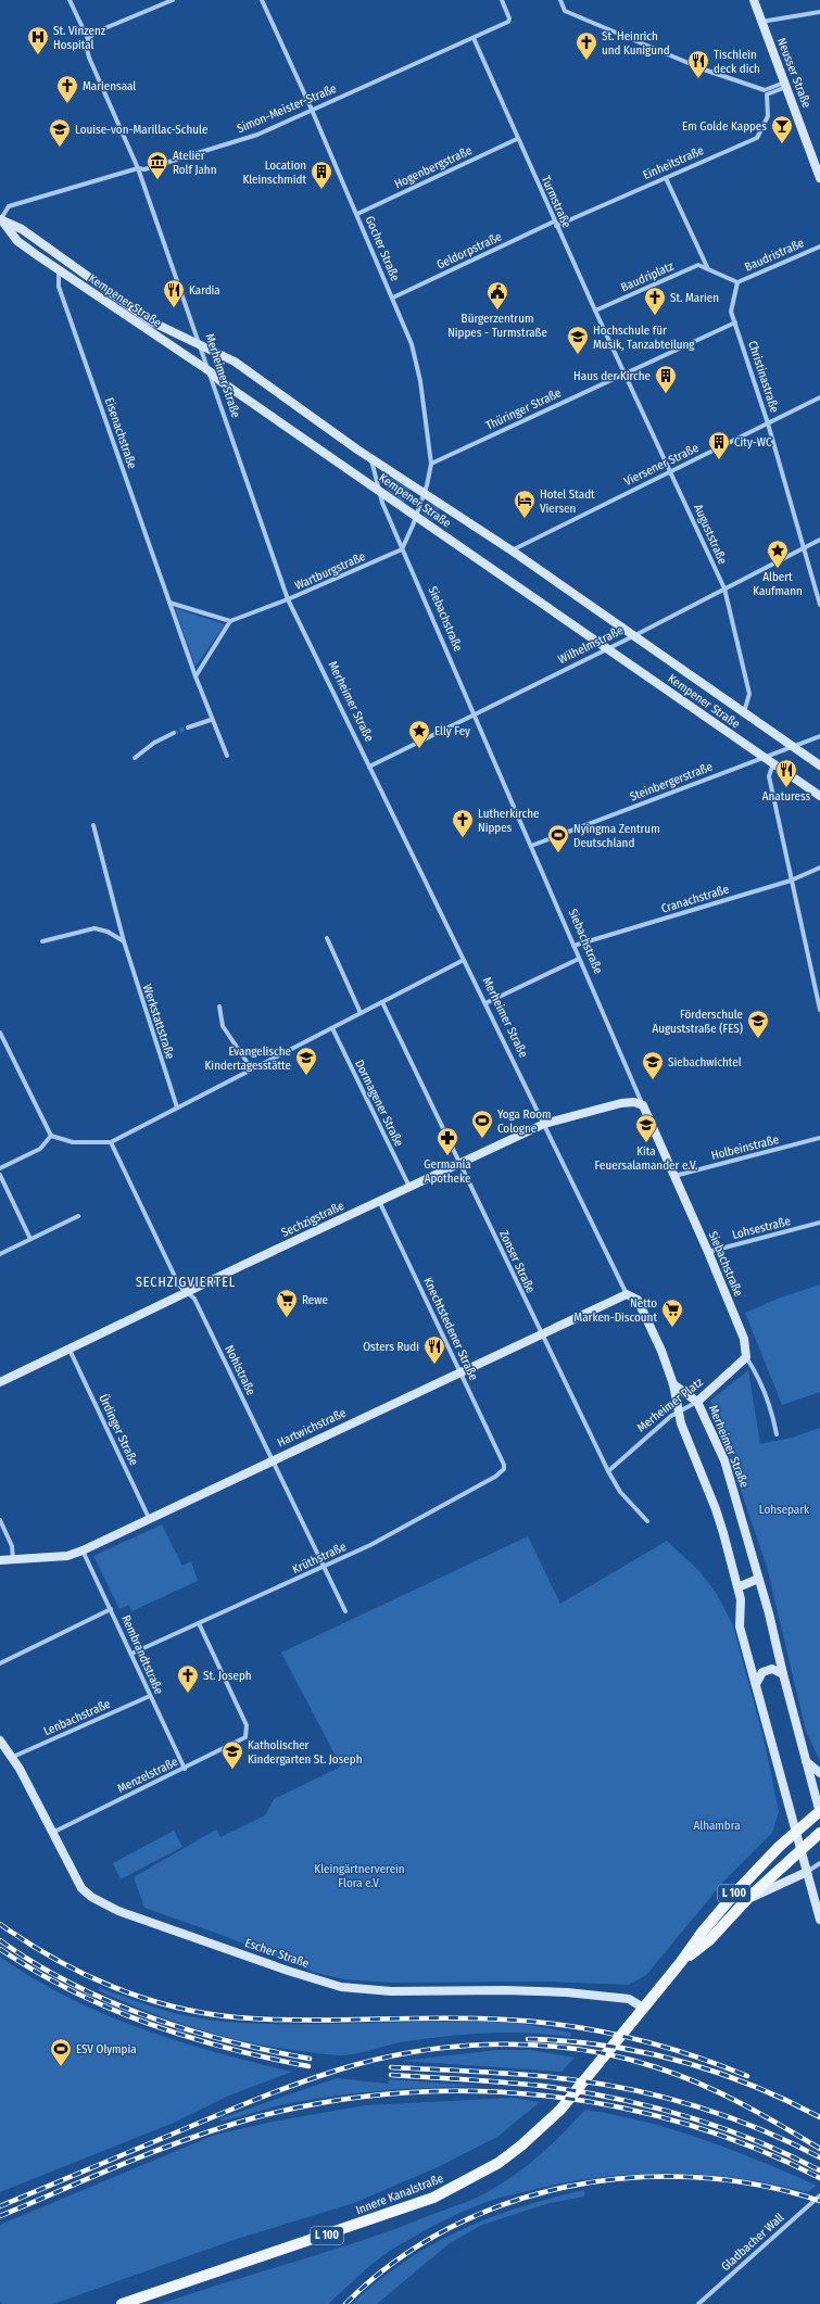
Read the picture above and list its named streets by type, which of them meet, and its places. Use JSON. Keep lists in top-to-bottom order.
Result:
{
  "streets": {
    "main road": ["L 100", "Innere Kanalstraße"],
    "street": [
      "Neusser Straße",
      "Simon-Meister-Straße",
      "Einheitstraße",
      "Hogenbergstraße",
      "Turmstraße",
      "Gocher Straße",
      "Geldorpstraße",
      "Baudristraße",
      "Baudriplatz",
      "Kempener Straße",
      "Merheimer Straße",
      "Christinastraße",
      "Thüringer Straße",
      "Eisenachstraße",
      "Viersener Straße",
      "Auguststraße",
      "Wartburgstraße",
      "Siebachstraße",
      "Wilhelmstraße",
      "Steinbergerstraße",
      "Cranachstraße",
      "Werkstattstraße",
      "Dormagener Straße",
      "Holbeinstraße",
      "Sechzigstraße",
      "Lohsestraße",
      "Zonser Straße",
      "Knechtstedener Straße",
      "Nohlstraße",
      "Merheimer Platz",
      "Hartwichstraße",
      "Ürdinger Straße",
      "Krüthstraße",
      "Rembrandtstraße",
      "Lenbachstraße",
      "Menzelstraße",
      "Escher Straße",
      "Gladbacher Wall"
    ]
  },
  "crossings": [
    ["Simon-Meister-Straße", "Turmstraße"],
    ["Simon-Meister-Straße", "Gocher Straße"],
    ["Simon-Meister-Straße", "Kempener Straße"],
    ["Simon-Meister-Straße", "Merheimer Straße"],
    ["Einheitstraße", "Turmstraße"],
    ["Einheitstraße", "Geldorpstraße"],
    ["Hogenbergstraße", "Turmstraße"],
    ["Hogenbergstraße", "Gocher Straße"],
    ["Turmstraße", "Geldorpstraße"],
    ["Turmstraße", "Baudriplatz"],
    ["Turmstraße", "Thüringer Straße"],
    ["Turmstraße", "Auguststraße"],
    ["Gocher Straße", "Geldorpstraße"],
    ["Gocher Straße", "Kempener Straße"],
    ["Gocher Straße", "Thüringer Straße"],
    ["Baudristraße", "Christinastraße"],
    ["Kempener Straße", "Merheimer Straße"],
    ["Kempener Straße", "Eisenachstraße"],
    ["Kempener Straße", "Viersener Straße"],
    ["Kempener Straße", "Auguststraße"],
    ["Kempener Straße", "Siebachstraße"],
    ["Kempener Straße", "Wilhelmstraße"],
    ["Kempener Straße", "Steinbergerstraße"],
    ["Merheimer Straße", "Wartburgstraße"],
    ["Merheimer Straße", "Wilhelmstraße"],
    ["Merheimer Straße", "Sechzigstraße"],
    ["Merheimer Straße", "Merheimer Platz"],
    ["Merheimer Straße", "Hartwichstraße"],
    ["Merheimer Straße", "Innere Kanalstraße"],
    ["Christinastraße", "Viersener Straße"],
    ["Christinastraße", "Wilhelmstraße"],
    ["Thüringer Straße", "Auguststraße"],
    ["Viersener Straße", "Auguststraße"],
    ["Auguststraße", "Wilhelmstraße"],
    ["Wartburgstraße", "Siebachstraße"],
    ["Siebachstraße", "Wilhelmstraße"],
    ["Siebachstraße", "Steinbergerstraße"],
    ["Siebachstraße", "Cranachstraße"],
    ["Siebachstraße", "Holbeinstraße"],
    ["Siebachstraße", "Sechzigstraße"],
    ["Siebachstraße", "Lohsestraße"],
    ["Siebachstraße", "Merheimer Platz"],
    ["Dormagener Straße", "Sechzigstraße"],
    ["Sechzigstraße", "Zonser Straße"],
    ["Sechzigstraße", "Knechtstedener Straße"],
    ["Sechzigstraße", "Nohlstraße"],
    ["Sechzigstraße", "Ürdinger Straße"],
    ["Zonser Straße", "Merheimer Platz"],
    ["Zonser Straße", "Hartwichstraße"],
    ["Knechtstedener Straße", "Hartwichstraße"],
    ["Knechtstedener Straße", "Krüthstraße"],
    ["Nohlstraße", "Hartwichstraße"],
    ["Nohlstraße", "Krüthstraße"],
    ["Hartwichstraße", "Ürdinger Straße"],
    ["Hartwichstraße", "Rembrandtstraße"],
    ["Krüthstraße", "Rembrandtstraße"],
    ["Krüthstraße", "Menzelstraße"],
    ["Rembrandtstraße", "Lenbachstraße"],
    ["Rembrandtstraße", "Menzelstraße"],
    ["Lenbachstraße", "Escher Straße"],
    ["Menzelstraße", "Escher Straße"],
    ["Escher Straße", "Innere Kanalstraße"]
  ],
  "districts": ["SECHZIGVIERTEL"],
  "parks": ["Lohsepark", "Alhambra", "Kleingärtnerverein Flora e.V."],
  "places": {
    "hospital": ["St. Vinzenz Hospital"],
    "church": [
      "St. Heinrich und Kunigund",
      "Mariensaal",
      "St. Marien",
      "Lutherkirche Nippes",
      "St. Joseph"
    ],
    "restaurant": [
      "Tischlein deck dich",
      "Kardia",
      "Anaturess",
      "Osters Rudi"
    ],
    "bar": ["Em Golde Kappes"],
    "school or university": [
      "Louise-von-Marillac-Schule",
      "Hochschule für Musik, Tanzabteilung",
      "Förderschule Auguststraße (FES)",
      "Evangelische Kindertagesstätte",
      "Siebachwichtel",
      "Kita Feuersalamander e.V.",
      "Katholischer Kindergarten St. Joseph"
    ],
    "museum": ["Atelier Rolf Jahn"],
    "building": ["Location Kleinschmidt", "Haus der Kirche", "City-WC"],
    "public building": ["Bürgerzentrum Nippes - Turmstraße"],
    "hotel": ["Hotel Stadt Viersen"],
    "place": ["Albert Kaufmann", "Elly Fey"],
    "sports": ["Nyingma Zentrum Deutschland", "Yoga Room Cologne", "ESV Olympia"],
    "pharmacy": ["Germania Apotheke"],
    "supermarket": ["Rewe", "Netto Marken-Discount"]
  }
}
